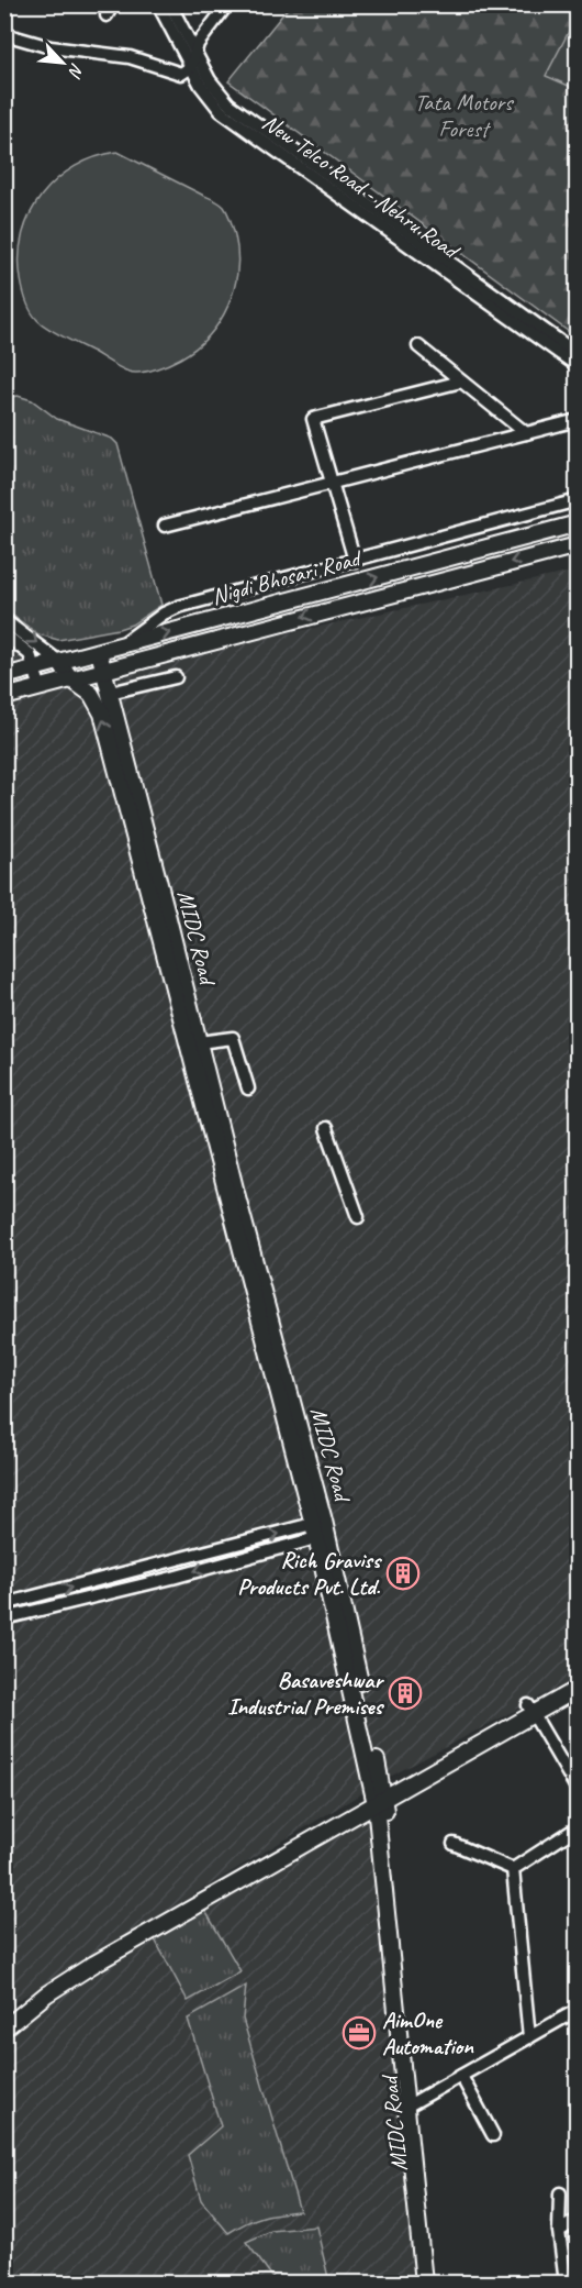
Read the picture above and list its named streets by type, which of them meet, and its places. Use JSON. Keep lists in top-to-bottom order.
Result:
{
  "streets": {
    "main road": ["Nigdi Bhosari Road", "MIDC Road"],
    "street": ["New Telco Road - Nehru Road"]
  },
  "crossings": [
    ["Nigdi Bhosari Road", "MIDC Road"]
  ],
  "parks": ["Tata Motors Forest"],
  "places": {
    "building": ["Rich Graviss Products Pvt. Ltd.", "Basaveshwar Industrial Premises"],
    "office": ["AimOne Automation"]
  },
  "north": "bottom right"
}
